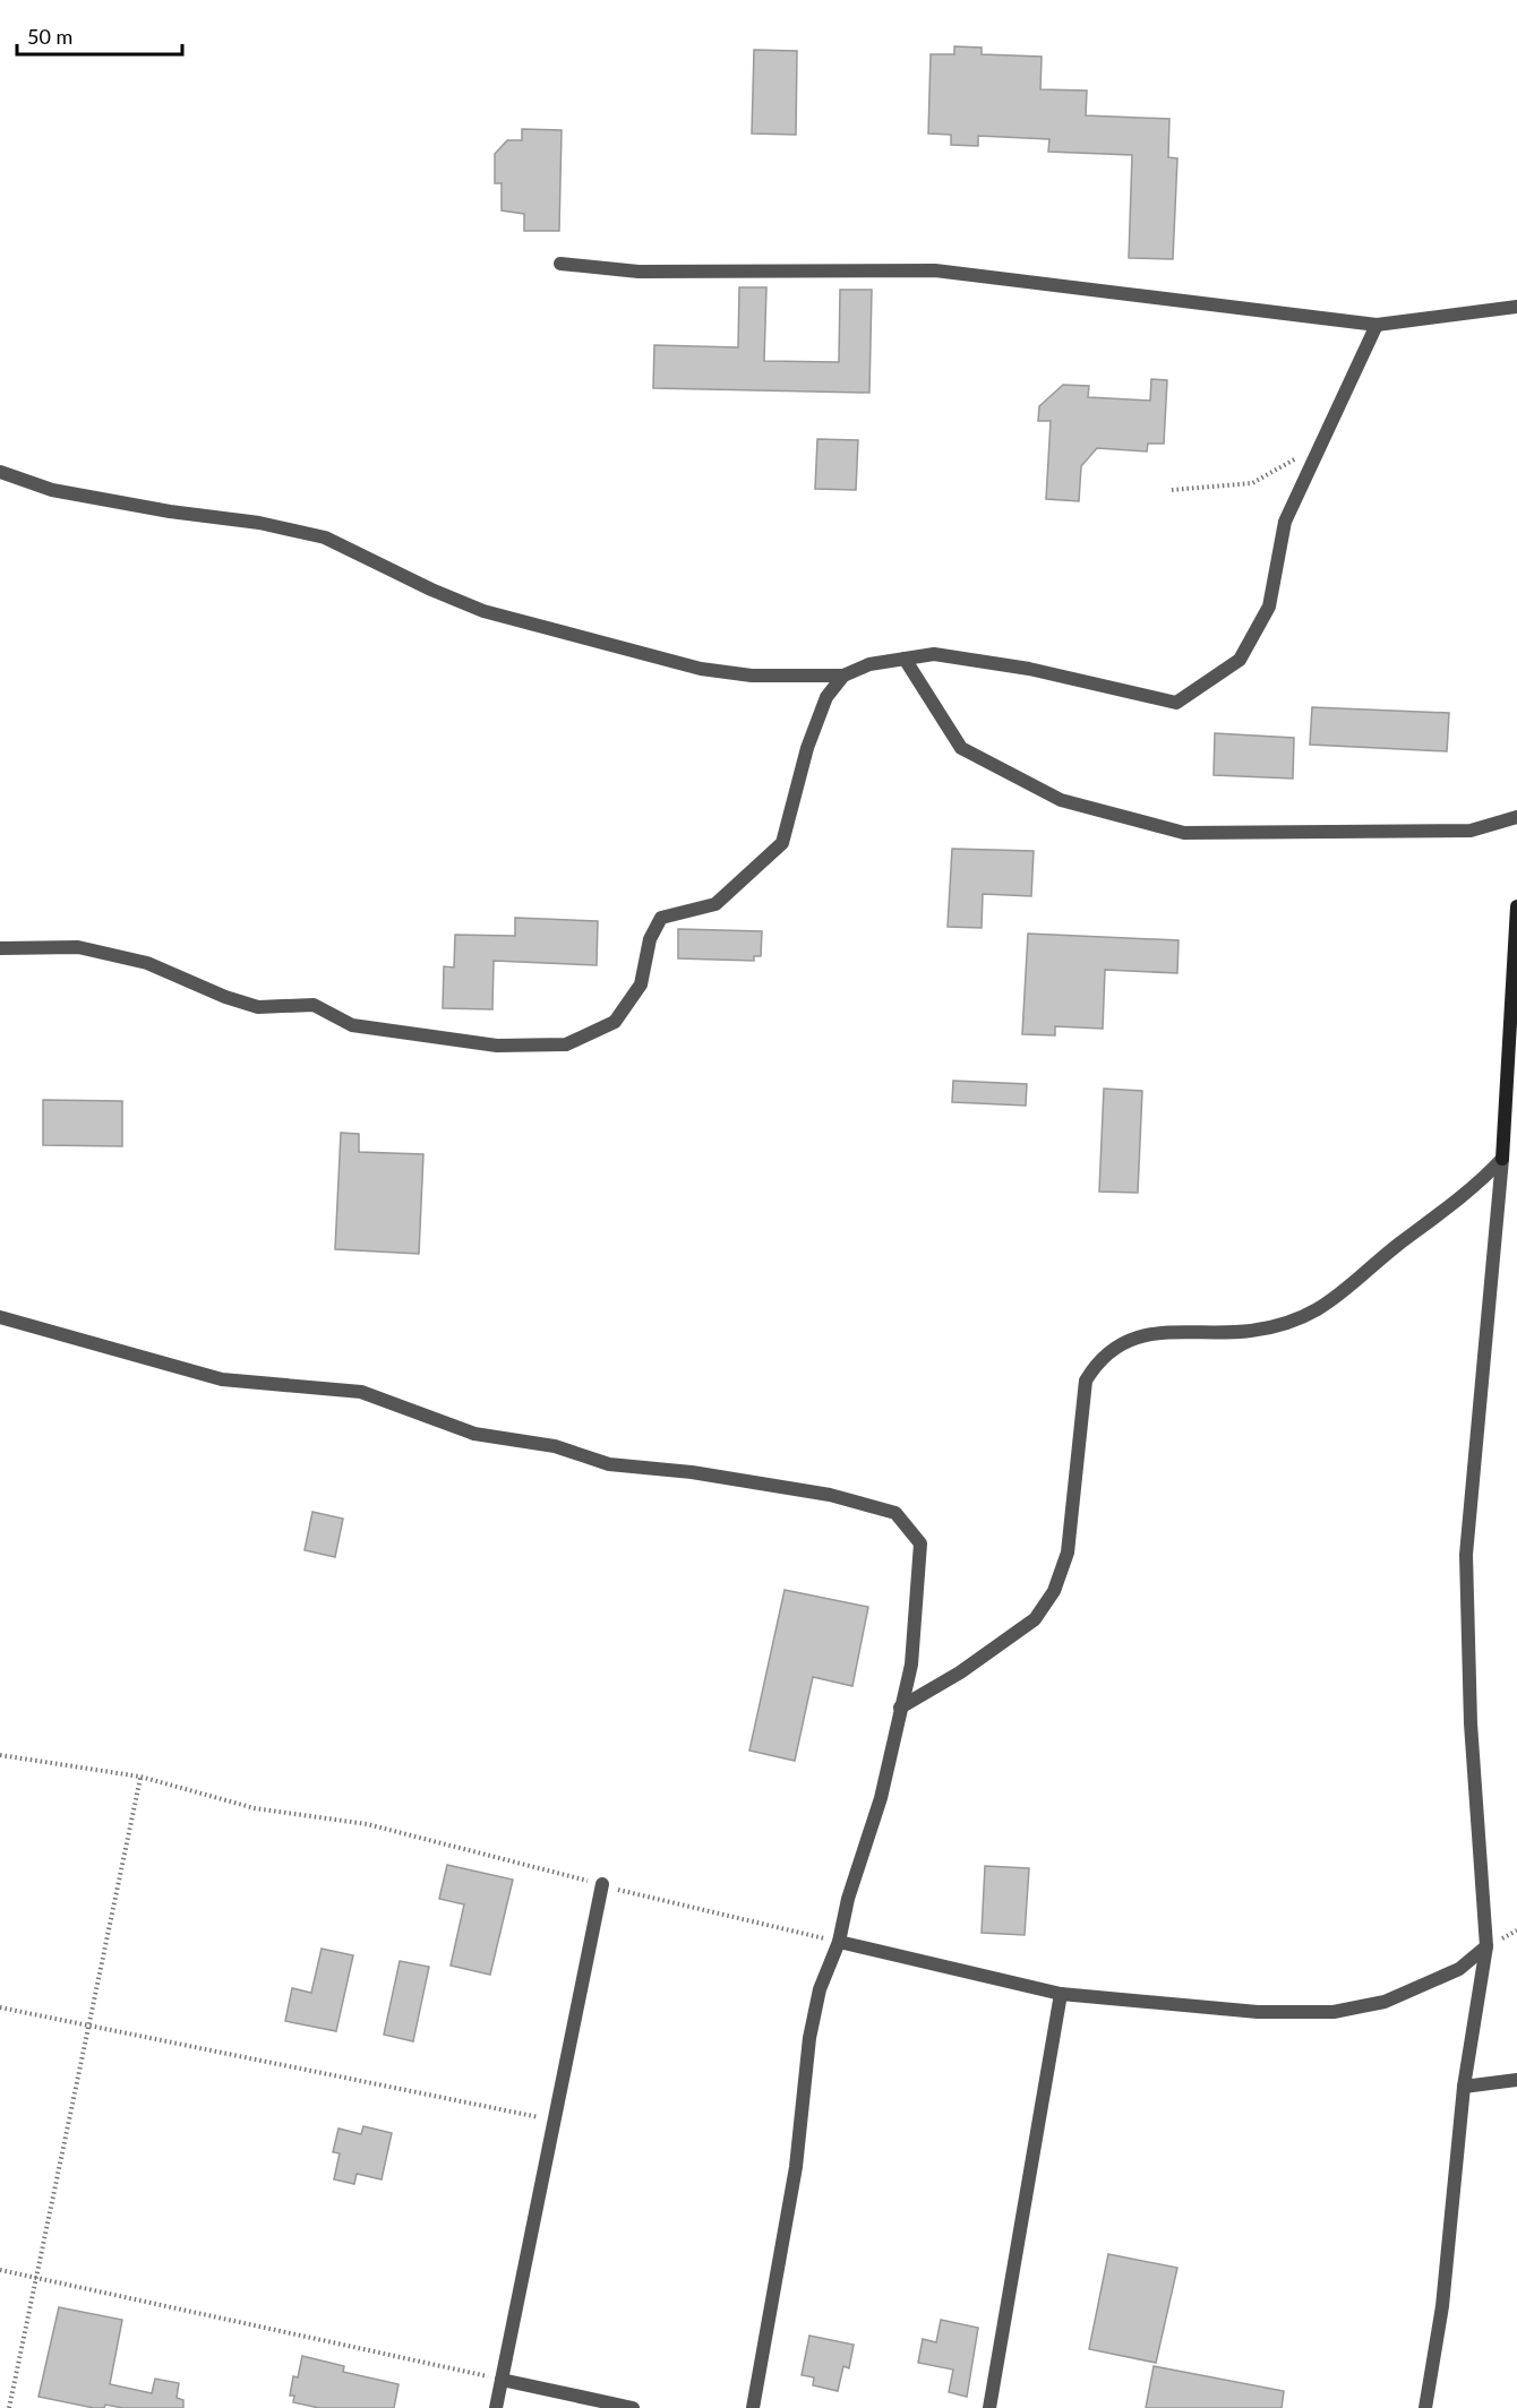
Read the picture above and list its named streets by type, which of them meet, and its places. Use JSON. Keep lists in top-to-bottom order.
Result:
{
  "scale_bar": "50 m"
}
